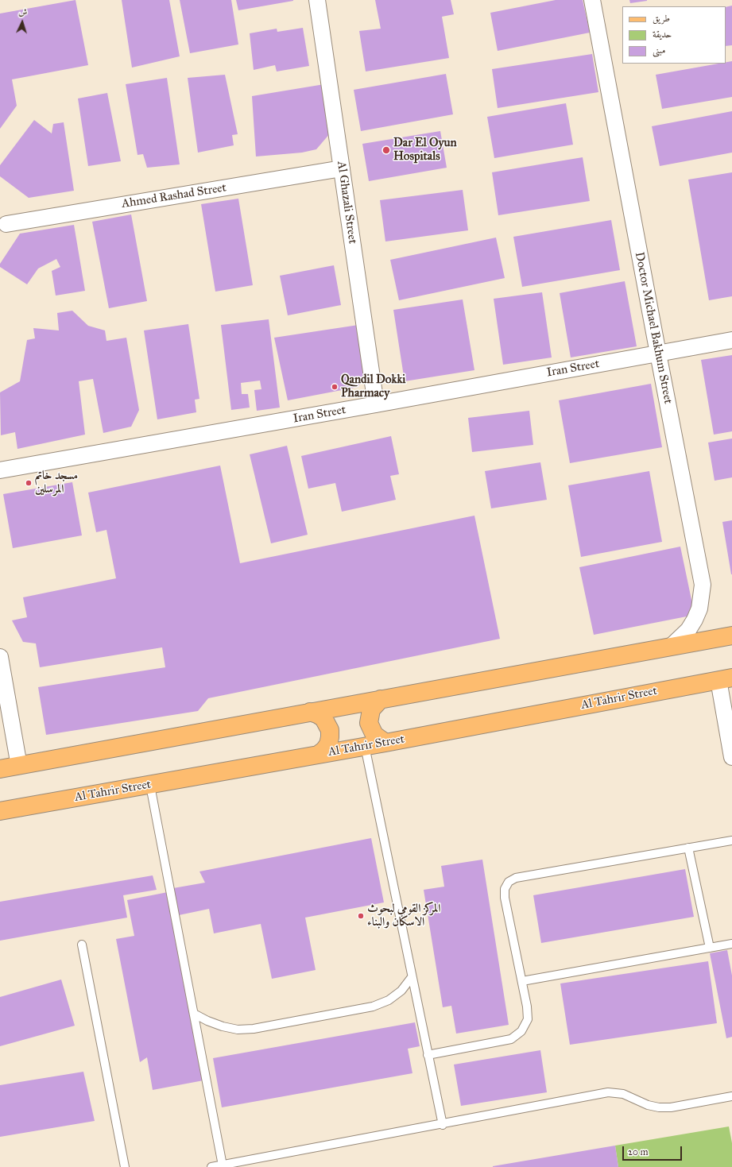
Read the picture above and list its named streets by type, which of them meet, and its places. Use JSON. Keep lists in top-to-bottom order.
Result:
{
  "streets": {
    "main road": ["Al Tahrir Street"],
    "street": [
      "Ahmed Rashad Street",
      "Al Ghazali Street",
      "Doctor Michael Bakhum Street",
      "Iran Street"
    ]
  },
  "crossings": [
    ["Ahmed Rashad Street", "Al Ghazali Street"],
    ["Al Ghazali Street", "Iran Street"],
    ["Doctor Michael Bakhum Street", "Iran Street"]
  ],
  "places": [
    "Dar El Oyun Hospitals",
    "Qandil Dokki Pharmacy",
    "مسجد خاتم المرسلين",
    "المركز القومي لبحوث الاسكان والبناء"
  ],
  "legend": ["طريق", "حديقة", "مبنى"],
  "scale_bar": "20 m",
  "north": "top"
}
